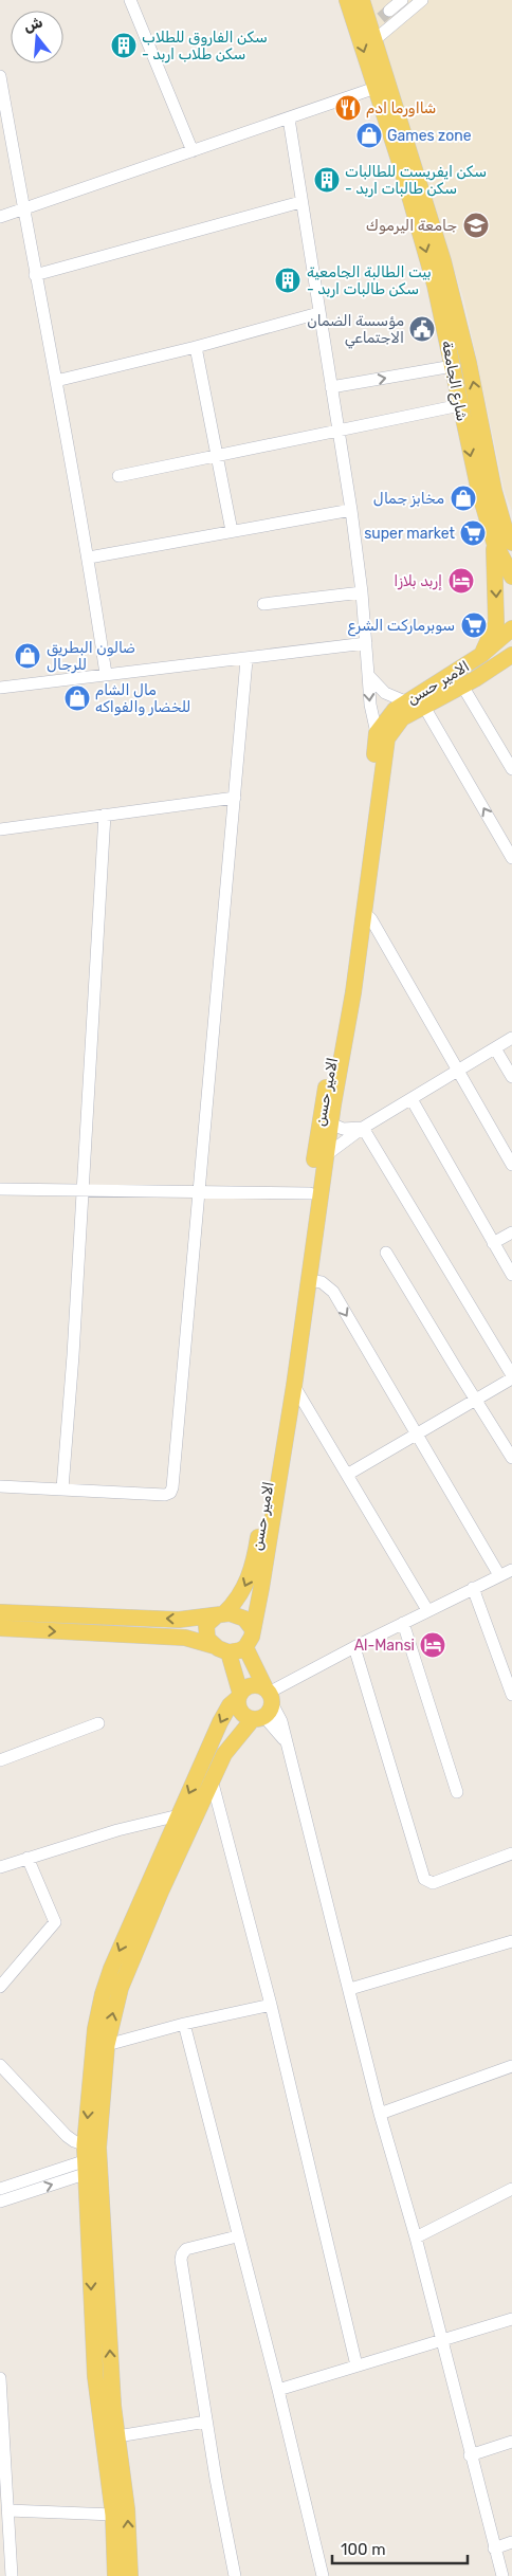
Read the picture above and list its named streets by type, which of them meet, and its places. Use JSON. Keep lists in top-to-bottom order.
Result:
{
  "streets": {
    "main road": ["شارع الجامعة", "الامير حسن"]
  },
  "places": {
    "building": ["سكن الفاروق للطلاب - سكن طلاب اربد", "سكن ايفريست للطالبات - سكن طالبات اربد", "بيت الطالبة الجامعية - سكن طالبات اربد"],
    "restaurant": ["شااورما ادم"],
    "shop": [
      "Games zone",
      "مخابز جمال",
      "ضالون البطريق للرجال",
      "مال الشام للخضار والفواكه"
    ],
    "school or university": ["جامعة اليرموك"],
    "public building": ["مؤسسة الضمان الاجتماعي"],
    "supermarket": ["super market", "سوبرماركت الشرع"],
    "hotel": ["إربد بلازا", "Al-Mansi"]
  },
  "scale_bar": "100 m",
  "north": "top"
}
